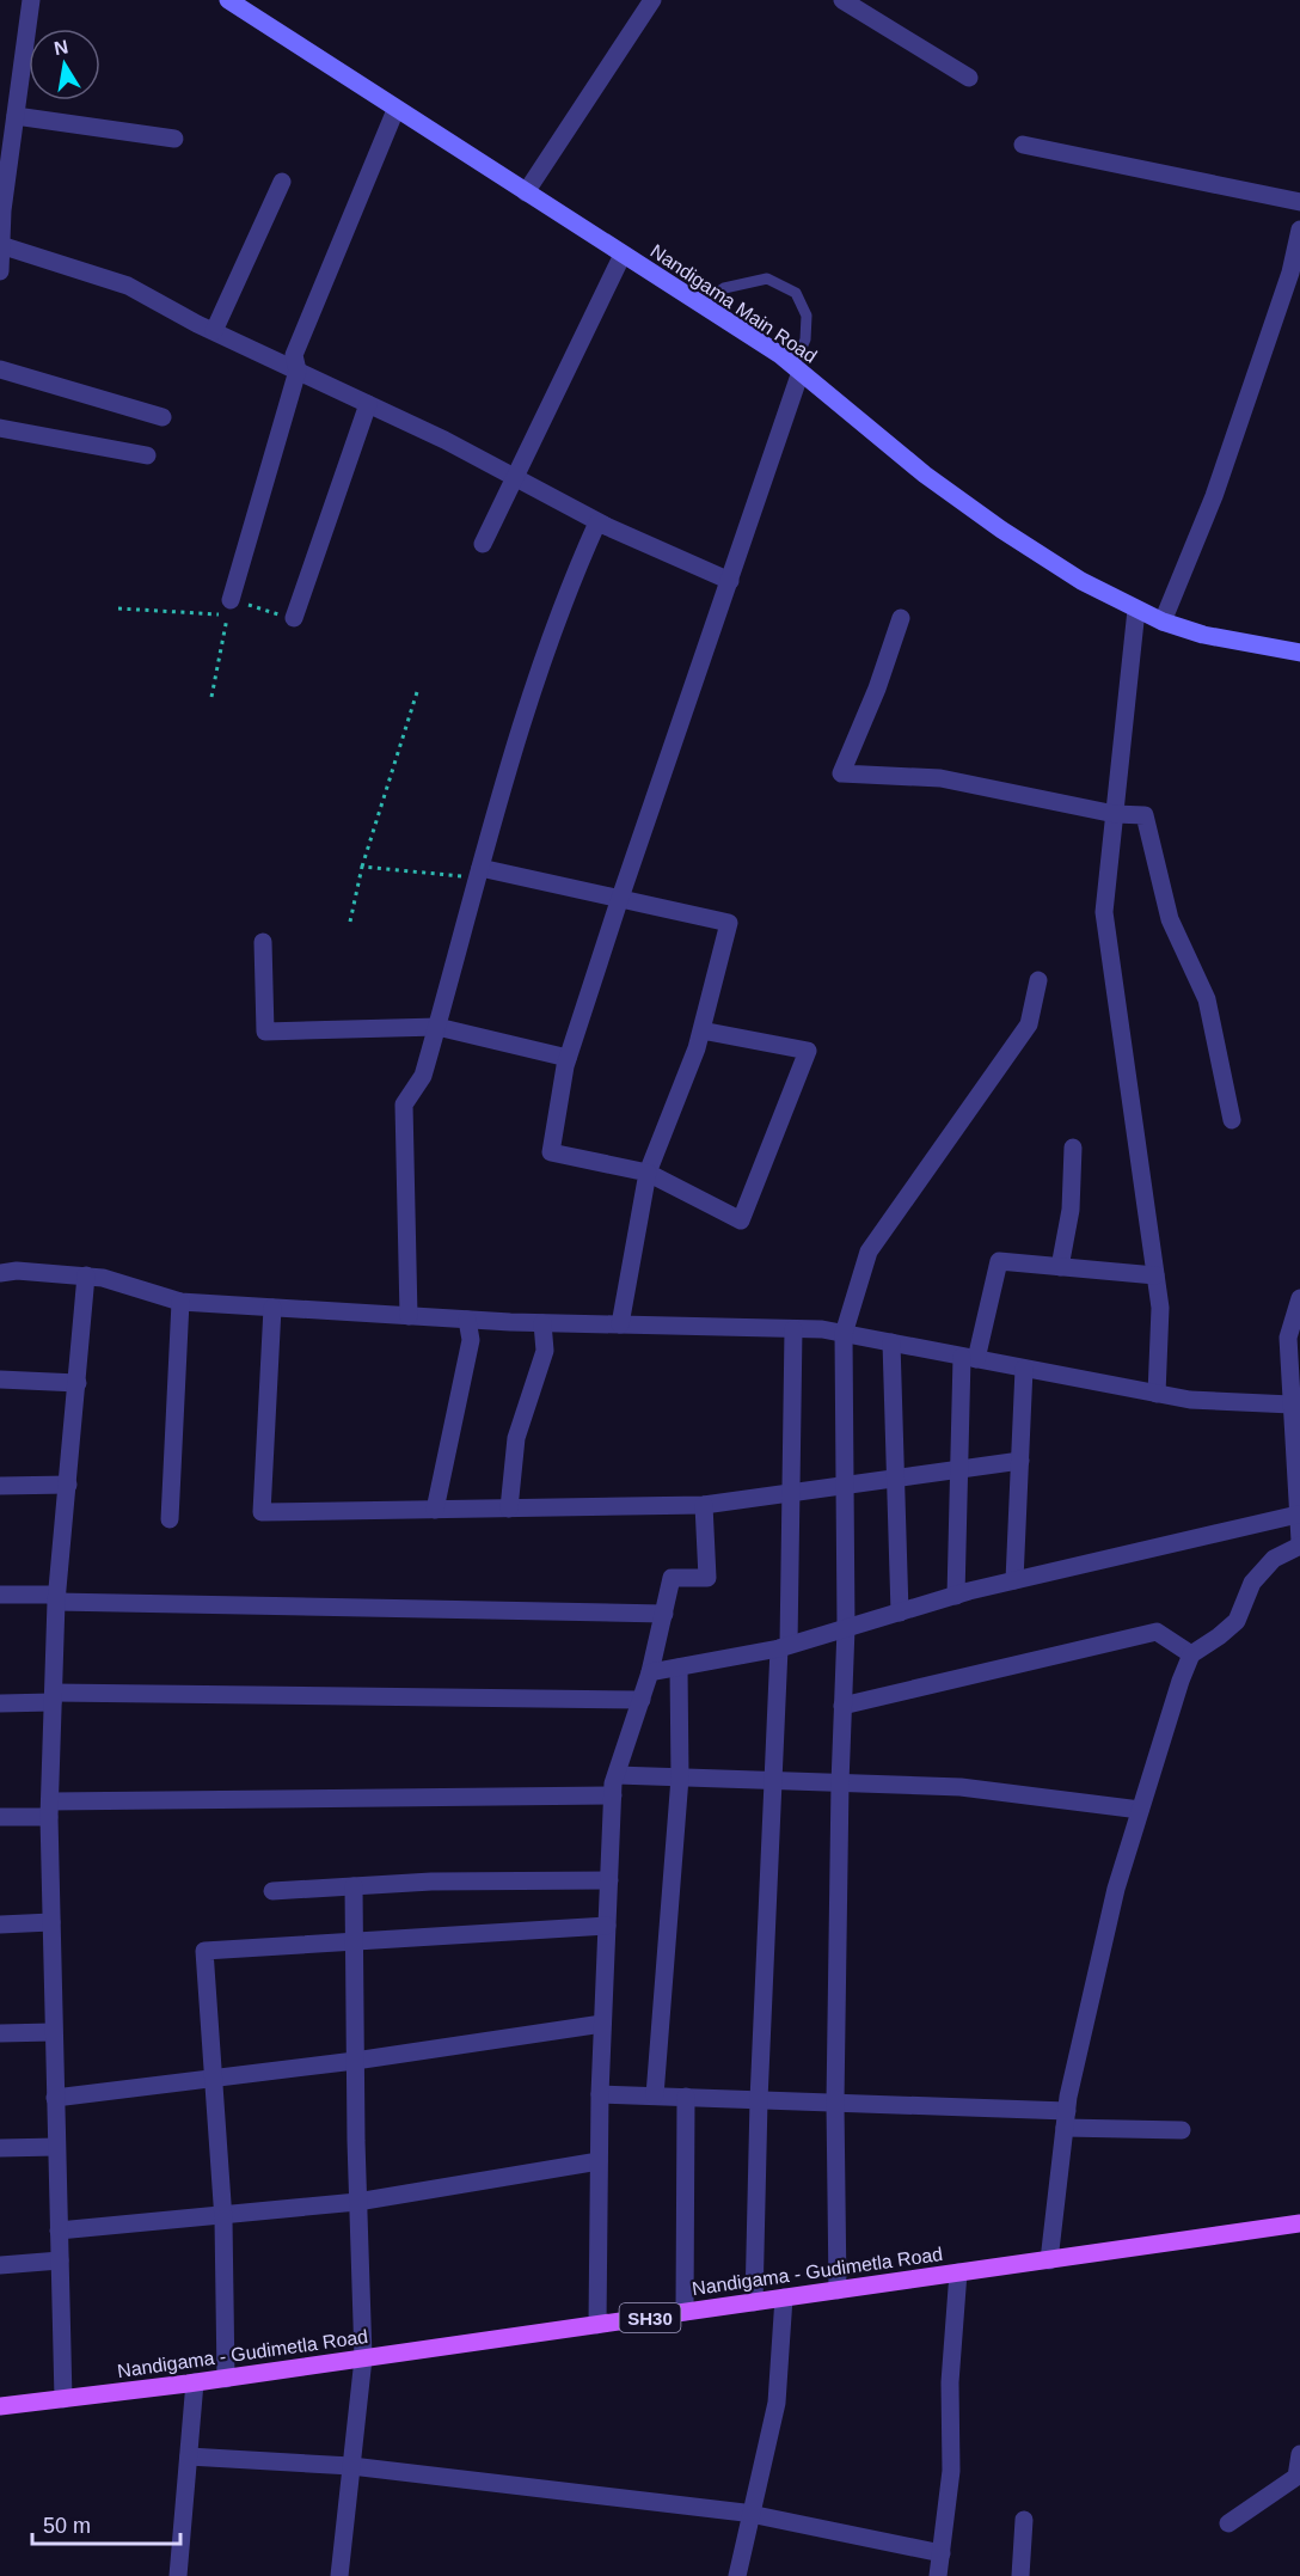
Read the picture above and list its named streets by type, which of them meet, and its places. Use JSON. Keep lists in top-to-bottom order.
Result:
{
  "streets": {
    "main road": ["Nandigama - Gudimetla Road", "SH30"],
    "street": ["Nandigama Main Road"]
  },
  "scale_bar": "50 m",
  "north": "top"
}
